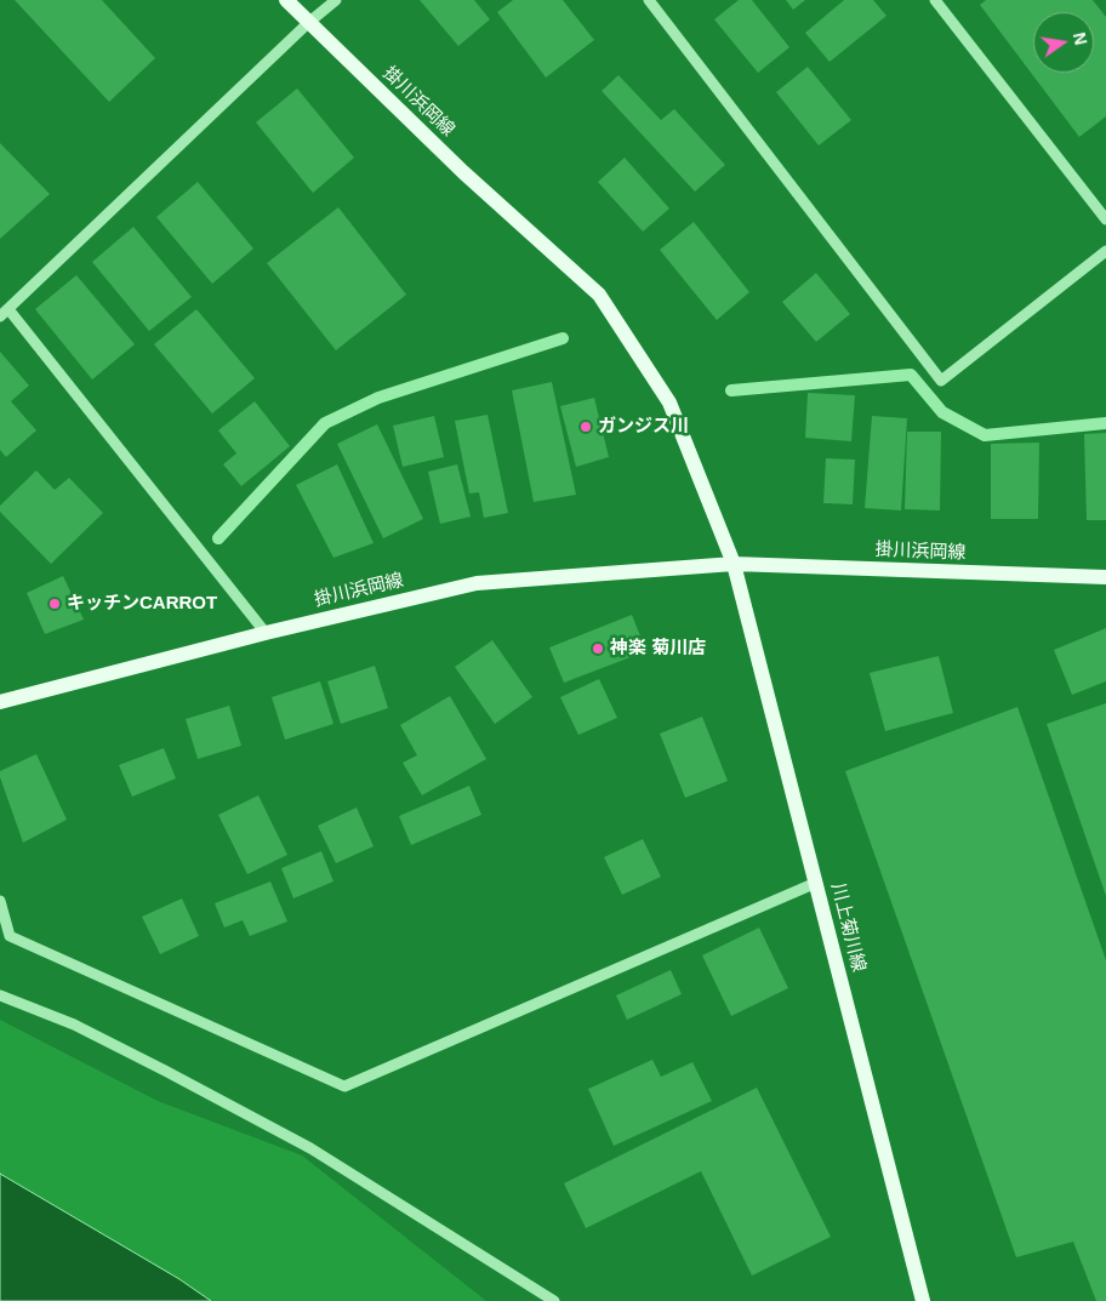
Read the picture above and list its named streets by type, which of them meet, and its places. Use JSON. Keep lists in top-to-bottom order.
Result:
{
  "streets": {
    "main road": ["掛川浜岡線", "川上菊川線"]
  },
  "crossings": [
    ["掛川浜岡線", "川上菊川線"]
  ],
  "places": ["ガンジス川", "キッチンCARROT", "神楽 菊川店"],
  "north": "right"
}
